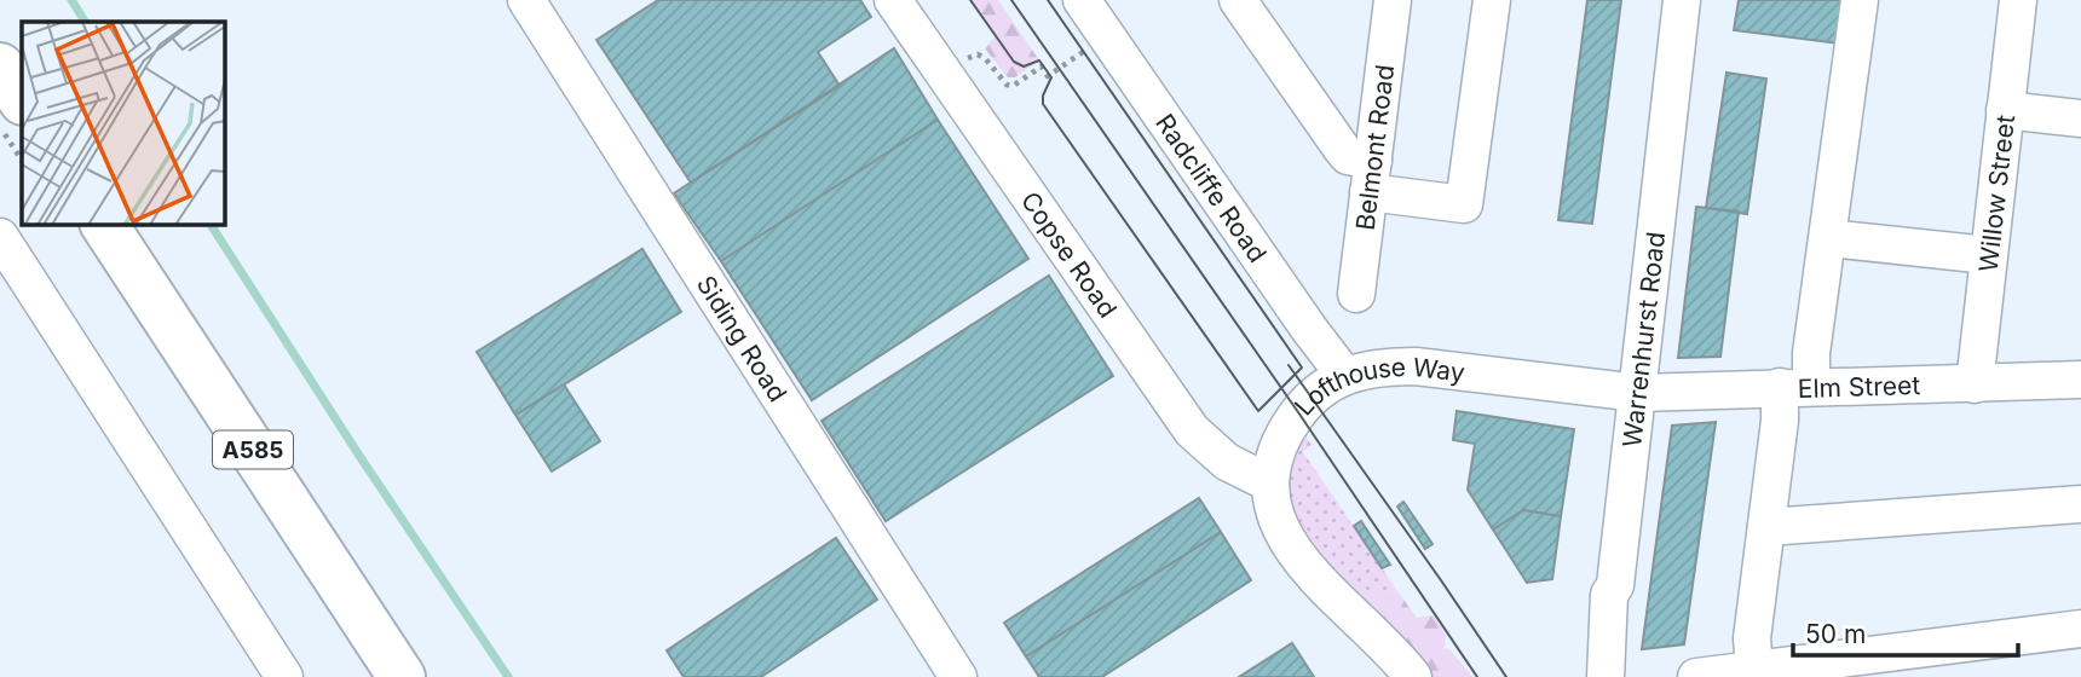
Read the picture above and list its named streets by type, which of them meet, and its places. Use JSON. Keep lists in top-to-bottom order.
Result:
{
  "streets": {
    "highway": ["A585"],
    "street": [
      "Belmont Road",
      "Radcliffe Road",
      "Willow Street",
      "Copse Road",
      "Siding Road",
      "Warrenhurst Road",
      "Elm Street",
      "Lofthouse Way"
    ]
  },
  "crossings": [
    ["Radcliffe Road", "Lofthouse Way"],
    ["Willow Street", "Elm Street"],
    ["Copse Road", "Lofthouse Way"],
    ["Warrenhurst Road", "Elm Street"],
    ["Warrenhurst Road", "Lofthouse Way"],
    ["Elm Street", "Lofthouse Way"]
  ],
  "scale_bar": "50 m"
}
